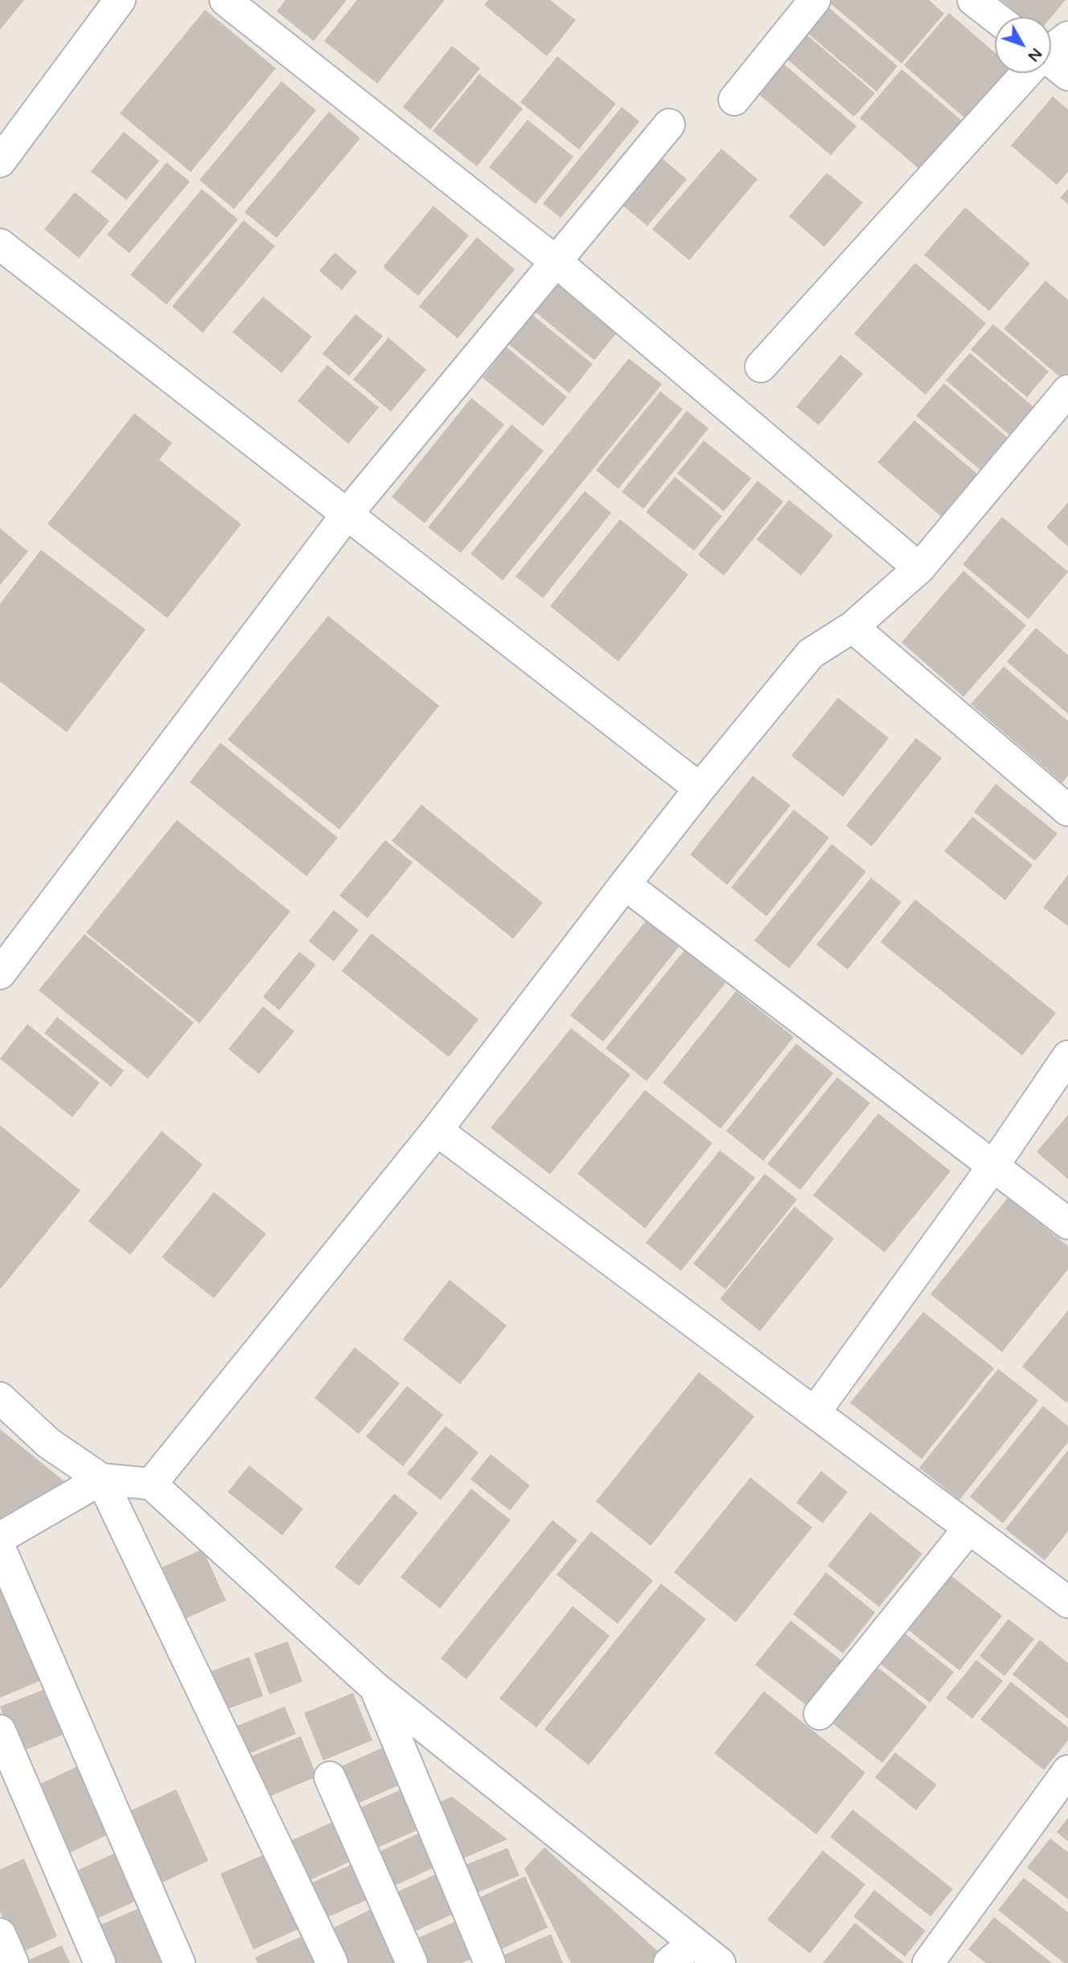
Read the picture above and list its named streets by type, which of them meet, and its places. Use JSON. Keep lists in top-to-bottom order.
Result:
{
  "north": "bottom right"
}
